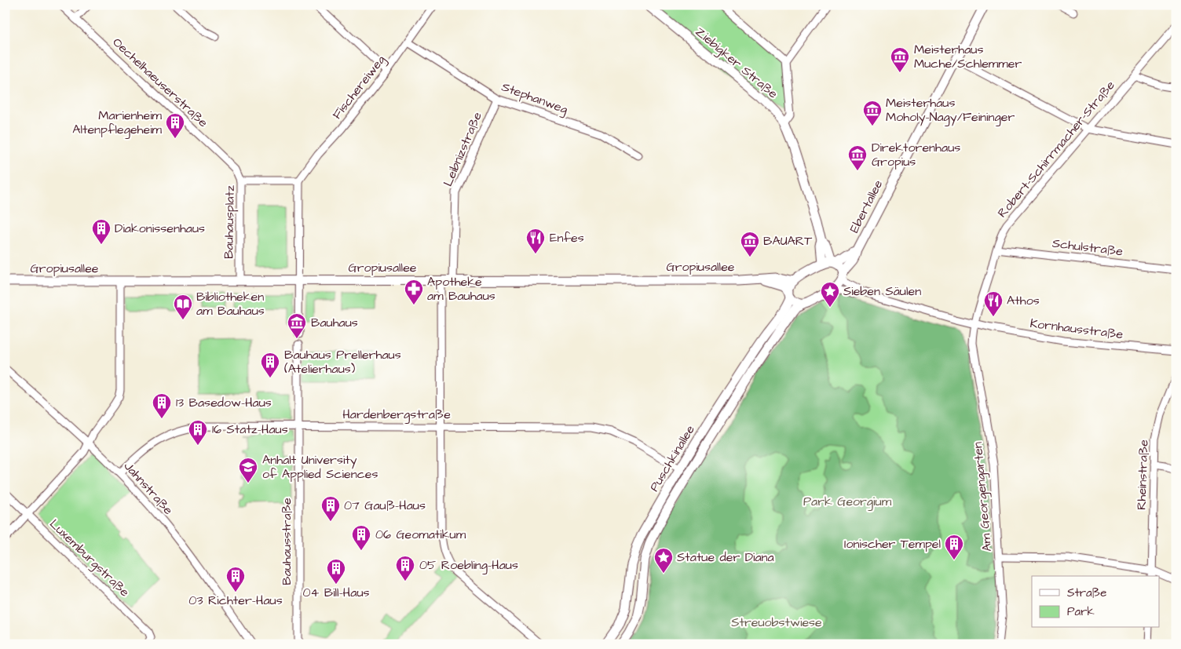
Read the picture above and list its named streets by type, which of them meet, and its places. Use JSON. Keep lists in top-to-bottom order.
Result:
{
  "streets": {
    "main road": [
      "Ziebigker Straße",
      "Ebertallee",
      "Gropiusallee",
      "Puschkinallee"
    ],
    "street": [
      "Oechelhaeuserstraße",
      "Fischereiweg",
      "Stephanweg",
      "Leibnizstraße",
      "Robert-Schirrmacher-Straße",
      "Bauhausplatz",
      "Schulstraße",
      "Kornhausstraße",
      "Hardenbergstraße",
      "Rheinstraße",
      "Jahnstraße",
      "Am Georgengarten",
      "Bauhausstraße",
      "Luxemburgstraße"
    ]
  },
  "crossings": [
    ["Ziebigker Straße", "Ebertallee"],
    ["Oechelhaeuserstraße", "Bauhausplatz"],
    ["Fischereiweg", "Stephanweg"],
    ["Fischereiweg", "Bauhausplatz"],
    ["Stephanweg", "Leibnizstraße"],
    ["Leibnizstraße", "Gropiusallee"],
    ["Robert-Schirrmacher-Straße", "Schulstraße"],
    ["Robert-Schirrmacher-Straße", "Kornhausstraße"],
    ["Robert-Schirrmacher-Straße", "Am Georgengarten"],
    ["Bauhausplatz", "Gropiusallee"],
    ["Gropiusallee", "Puschkinallee"],
    ["Kornhausstraße", "Am Georgengarten"],
    ["Hardenbergstraße", "Puschkinallee"],
    ["Hardenbergstraße", "Jahnstraße"],
    ["Hardenbergstraße", "Bauhausstraße"]
  ],
  "parks": ["Park Georgium", "Streuobstwiese"],
  "places": {
    "museum": [
      "Meisterhaus Muche/Schlemmer",
      "Meisterhaus Moholy-Nagy/Feininger",
      "Direktorenhaus Gropius",
      "BAUART",
      "Bauhaus"
    ],
    "building": [
      "Marienheim Altenpflegeheim",
      "Diakonissenhaus",
      "Bauhaus Prellerhaus (Atelierhaus)",
      "13 Basedow-Haus",
      "16 Statz-Haus",
      "07 Gauß-Haus",
      "06 Geomatikum",
      "Ionischer Tempel",
      "05 Roebling-Haus",
      "04 Bill-Haus",
      "03 Richter-Haus"
    ],
    "restaurant": ["Enfes", "Athos"],
    "pharmacy": ["Apotheke am Bauhaus"],
    "place": ["Sieben Säulen", "Statue der Diana"],
    "library": ["Bibliotheken am Bauhaus"],
    "school or university": ["Anhalt University of Applied Sciences"]
  },
  "legend": ["Straße", "Park"]
}
